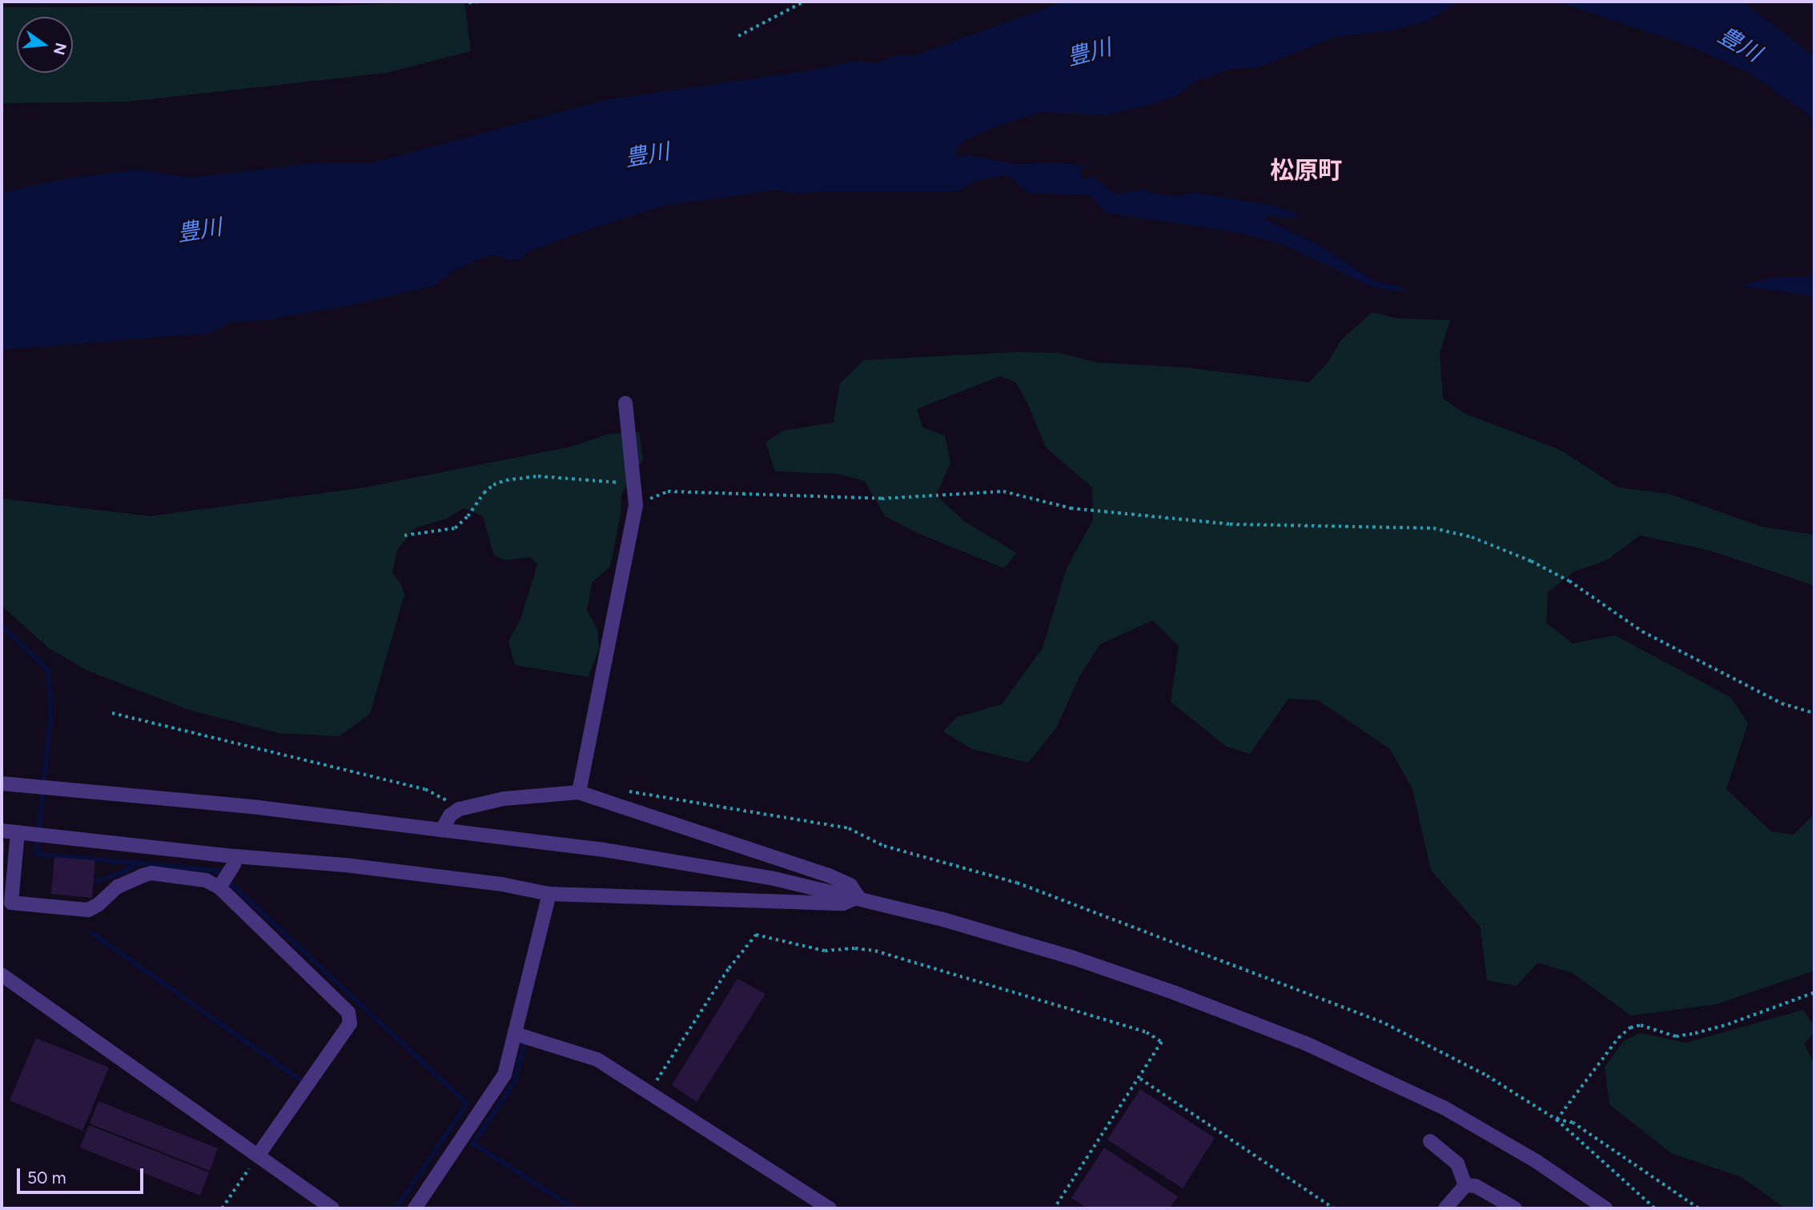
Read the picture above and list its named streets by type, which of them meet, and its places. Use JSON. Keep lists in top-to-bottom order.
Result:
{
  "districts": ["松原町"],
  "water": ["豊川"],
  "scale_bar": "50 m",
  "north": "right"
}
